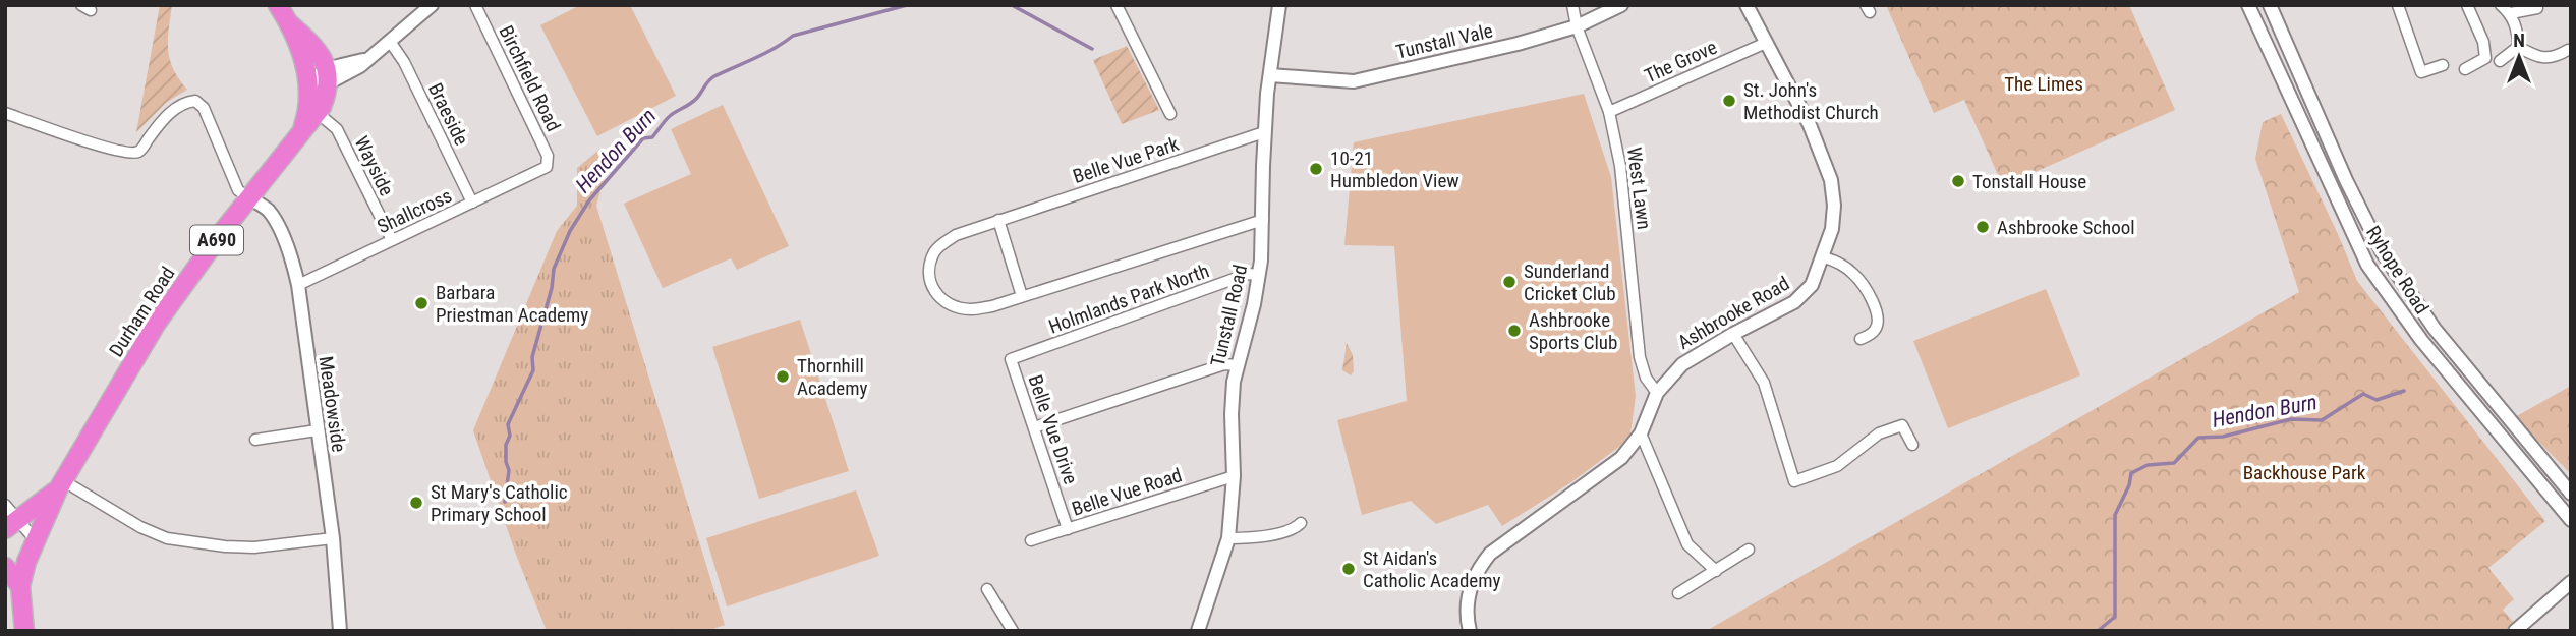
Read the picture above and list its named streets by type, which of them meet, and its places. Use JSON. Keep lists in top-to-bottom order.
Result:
{
  "streets": {
    "highway": ["A690", "Durham Road"],
    "street": [
      "Tunstall Vale",
      "The Grove",
      "Birchfield Road",
      "Braeside",
      "Belle Vue Park",
      "Wayside",
      "West Lawn",
      "Shallcross",
      "Ryhope Road",
      "Holmlands Park North",
      "Ashbrooke Road",
      "Tunstall Road",
      "Meadowside",
      "Belle Vue Drive",
      "Belle Vue Road"
    ]
  },
  "crossings": [
    ["Tunstall Vale", "West Lawn"],
    ["Tunstall Vale", "Tunstall Road"],
    ["The Grove", "West Lawn"],
    ["The Grove", "Ashbrooke Road"],
    ["Birchfield Road", "Shallcross"],
    ["Braeside", "Shallcross"],
    ["Belle Vue Park", "Tunstall Road"],
    ["Wayside", "Shallcross"],
    ["Wayside", "Durham Road"],
    ["West Lawn", "Ashbrooke Road"],
    ["Shallcross", "Meadowside"],
    ["Holmlands Park North", "Tunstall Road"],
    ["Holmlands Park North", "Belle Vue Drive"],
    ["Durham Road", "Meadowside"],
    ["Tunstall Road", "Belle Vue Road"],
    ["Belle Vue Drive", "Belle Vue Road"]
  ],
  "water": ["Hendon Burn"],
  "parks": ["The Limes", "Backhouse Park"],
  "places": [
    "St. John's Methodist Church",
    "10-21 Humbledon View",
    "Tonstall House",
    "Ashbrooke School",
    "Sunderland Cricket Club",
    "Barbara Priestman Academy",
    "Ashbrooke Sports Club",
    "Thornhill Academy",
    "St Mary's Catholic Primary School",
    "St Aidan's Catholic Academy"
  ],
  "north": "top"
}
